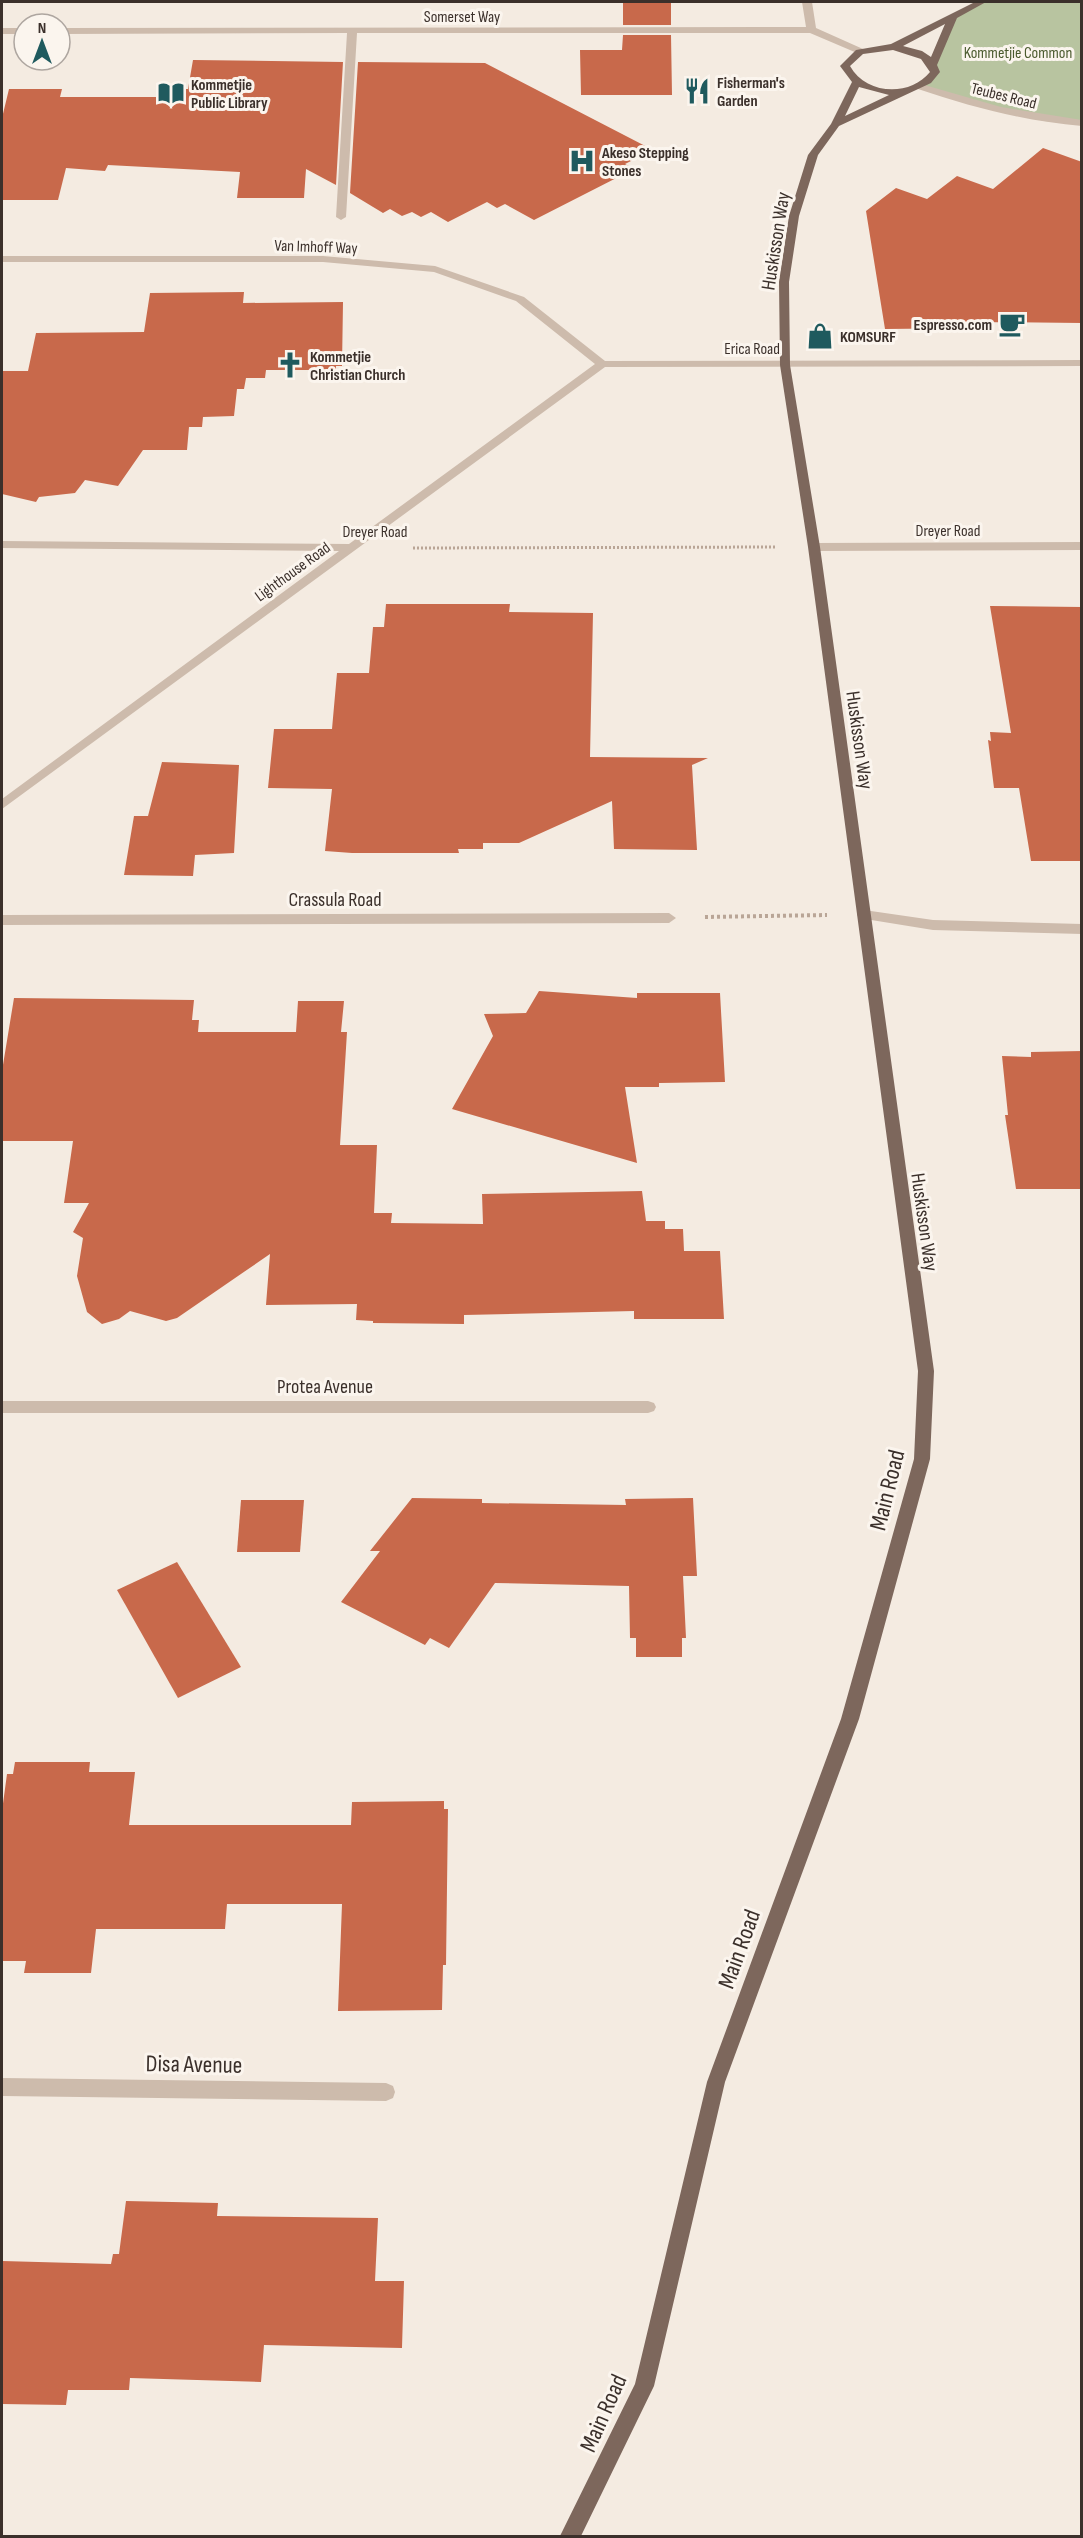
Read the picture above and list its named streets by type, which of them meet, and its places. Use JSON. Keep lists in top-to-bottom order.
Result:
{
  "streets": {
    "main road": ["Huskisson Way", "Main Road"],
    "street": [
      "Somerset Way",
      "Teubes Road",
      "Van Imhoff Way",
      "Erica Road",
      "Dreyer Road",
      "Lighthouse Road",
      "Crassula Road",
      "Protea Avenue",
      "Disa Avenue"
    ]
  },
  "crossings": [
    ["Huskisson Way", "Erica Road"],
    ["Huskisson Way", "Dreyer Road"],
    ["Huskisson Way", "Main Road"],
    ["Van Imhoff Way", "Erica Road"],
    ["Van Imhoff Way", "Lighthouse Road"],
    ["Erica Road", "Lighthouse Road"],
    ["Dreyer Road", "Lighthouse Road"]
  ],
  "parks": ["Kommetjie Common"],
  "places": {
    "restaurant": ["Fisherman's Garden"],
    "library": ["Kommetjie Public Library"],
    "hospital": ["Akeso Stepping Stones"],
    "cafe": ["Espresso.com"],
    "shop": ["KOMSURF"],
    "church": ["Kommetjie Christian Church"]
  },
  "north": "top"
}
